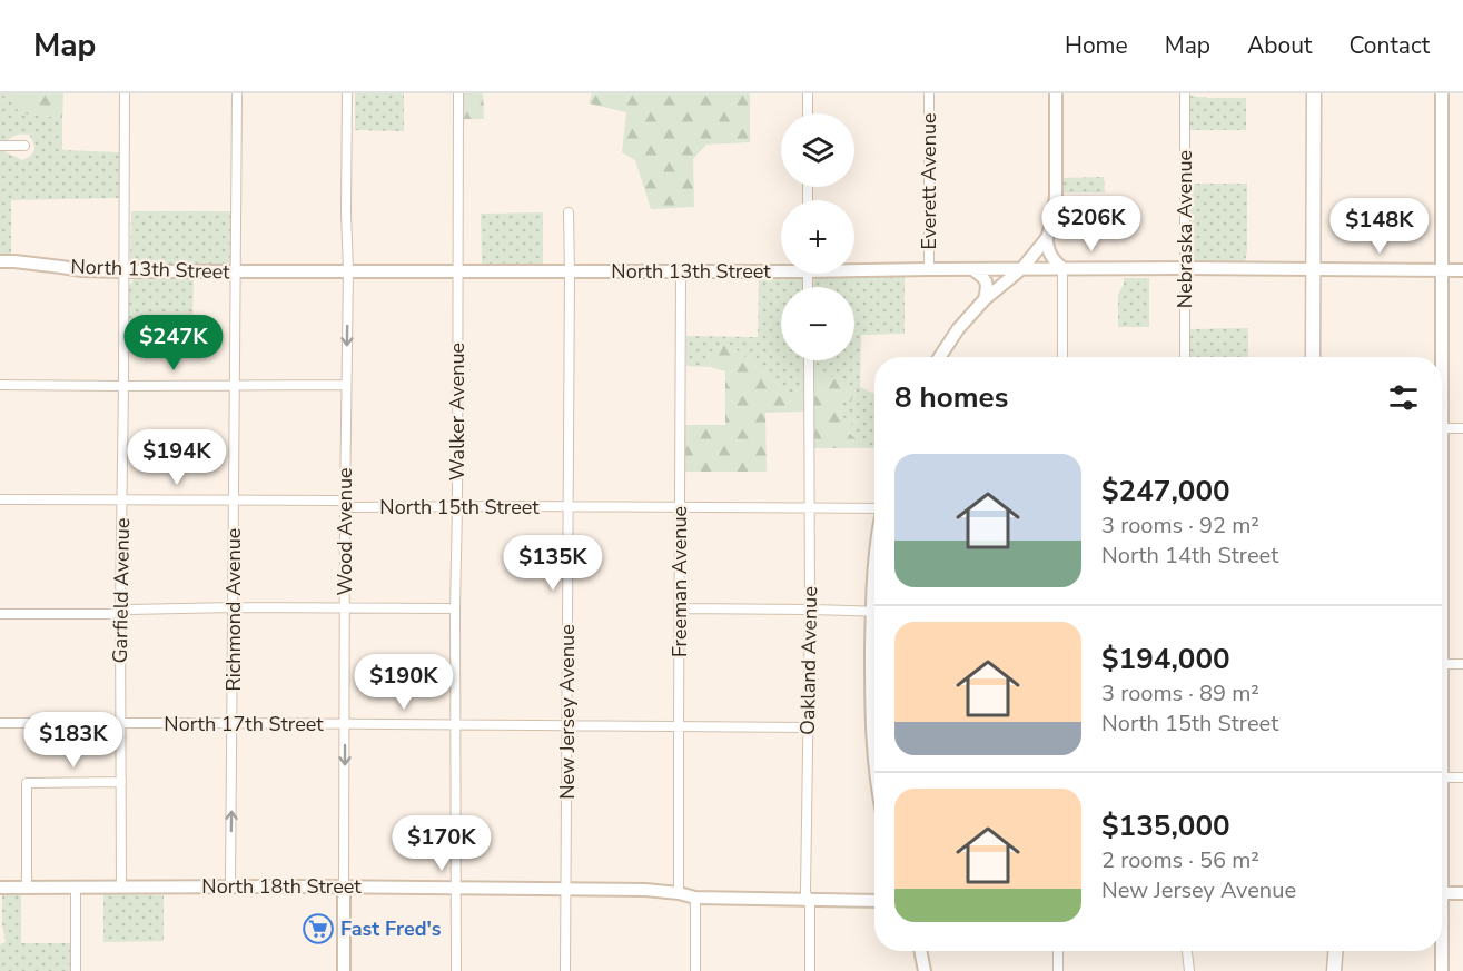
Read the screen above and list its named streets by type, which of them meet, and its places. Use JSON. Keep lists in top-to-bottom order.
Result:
{
  "streets": {
    "street": [
      "Everett Avenue",
      "Nebraska Avenue",
      "North 13th Street",
      "Walker Avenue",
      "North 15th Street",
      "Wood Avenue",
      "Freeman Avenue",
      "Garfield Avenue",
      "Richmond Avenue",
      "Oakland Avenue",
      "New Jersey Avenue",
      "North 17th Street",
      "North 18th Street"
    ]
  },
  "crossings": [
    ["Everett Avenue", "North 13th Street"],
    ["Nebraska Avenue", "North 13th Street"],
    ["North 13th Street", "Walker Avenue"],
    ["North 13th Street", "Wood Avenue"],
    ["North 13th Street", "Freeman Avenue"],
    ["North 13th Street", "Garfield Avenue"],
    ["North 13th Street", "Richmond Avenue"],
    ["North 13th Street", "New Jersey Avenue"],
    ["Walker Avenue", "North 15th Street"],
    ["Walker Avenue", "North 17th Street"],
    ["Walker Avenue", "North 18th Street"],
    ["North 15th Street", "Wood Avenue"],
    ["North 15th Street", "Freeman Avenue"],
    ["North 15th Street", "Garfield Avenue"],
    ["North 15th Street", "Richmond Avenue"],
    ["North 15th Street", "Oakland Avenue"],
    ["North 15th Street", "New Jersey Avenue"],
    ["Wood Avenue", "North 17th Street"],
    ["Wood Avenue", "North 18th Street"],
    ["Freeman Avenue", "North 17th Street"],
    ["Freeman Avenue", "North 18th Street"],
    ["Garfield Avenue", "North 17th Street"],
    ["Garfield Avenue", "North 18th Street"],
    ["Richmond Avenue", "North 17th Street"],
    ["Richmond Avenue", "North 18th Street"],
    ["Oakland Avenue", "North 17th Street"],
    ["Oakland Avenue", "North 18th Street"],
    ["New Jersey Avenue", "North 17th Street"],
    ["New Jersey Avenue", "North 18th Street"]
  ],
  "places": {
    "supermarket": ["Fast Fred's"]
  },
  "page": {
    "header": "Map",
    "nav": [
      "Home",
      "Map",
      "About",
      "Contact"
    ],
    "map_buttons": ["+", "−"],
    "price": [
      "$206K",
      "$148K",
      "$247K",
      "$194K",
      "$135K",
      "$190K",
      "$183K",
      "$170K"
    ],
    "heading": "8 homes",
    "list": [
      {
        "name": "$247,000",
        "note": "3 rooms · 92 m² · North 14th Street"
      },
      {
        "name": "$194,000",
        "note": "3 rooms · 89 m² · North 15th Street"
      },
      {
        "name": "$135,000",
        "note": "2 rooms · 56 m² · New Jersey Avenue"
      }
    ]
  }
}
